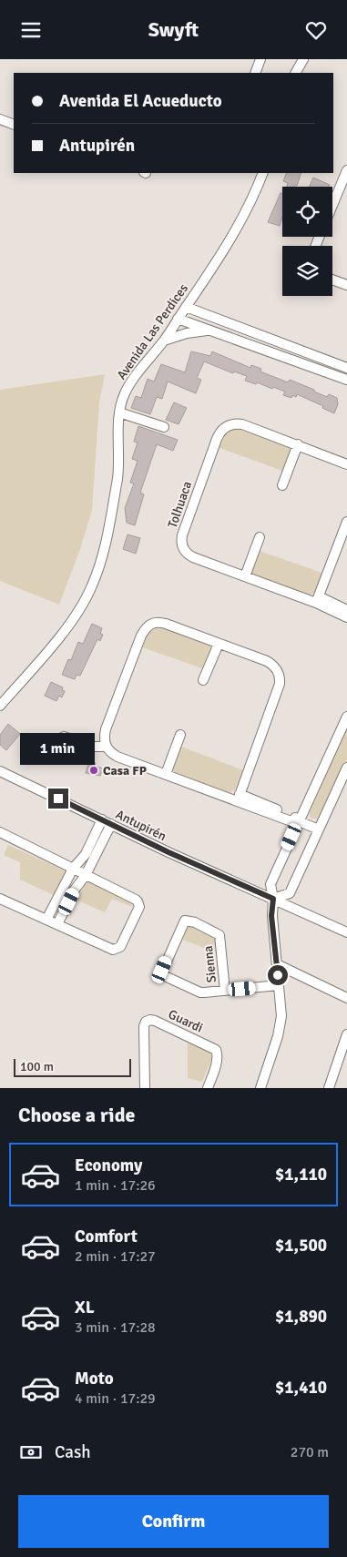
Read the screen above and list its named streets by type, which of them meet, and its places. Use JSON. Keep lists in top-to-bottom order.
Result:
{
  "streets": {
    "street": [
      "Avenida Las Perdices",
      "Tolhuaca",
      "Antupirén",
      "Sienna",
      "Guardi"
    ]
  },
  "places": ["Casa FP"],
  "scale_bar": "100 m",
  "page": {
    "header": "Swyft",
    "banner": ["Avenida El Acueducto", "Antupirén"],
    "bubble": "1 min",
    "scale": "100 m",
    "heading": "Choose a ride",
    "list": [
      {
        "name": "Economy",
        "note": "1 min · 17:26",
        "value": "$1,110"
      },
      {
        "name": "Comfort",
        "note": "2 min · 17:27",
        "value": "$1,500"
      },
      {
        "name": "XL",
        "note": "3 min · 17:28",
        "value": "$1,890"
      },
      {
        "name": "Moto",
        "note": "4 min · 17:29",
        "value": "$1,410"
      }
    ],
    "pay": ["Cash", "270 m"],
    "buttons": "Confirm"
  }
}
